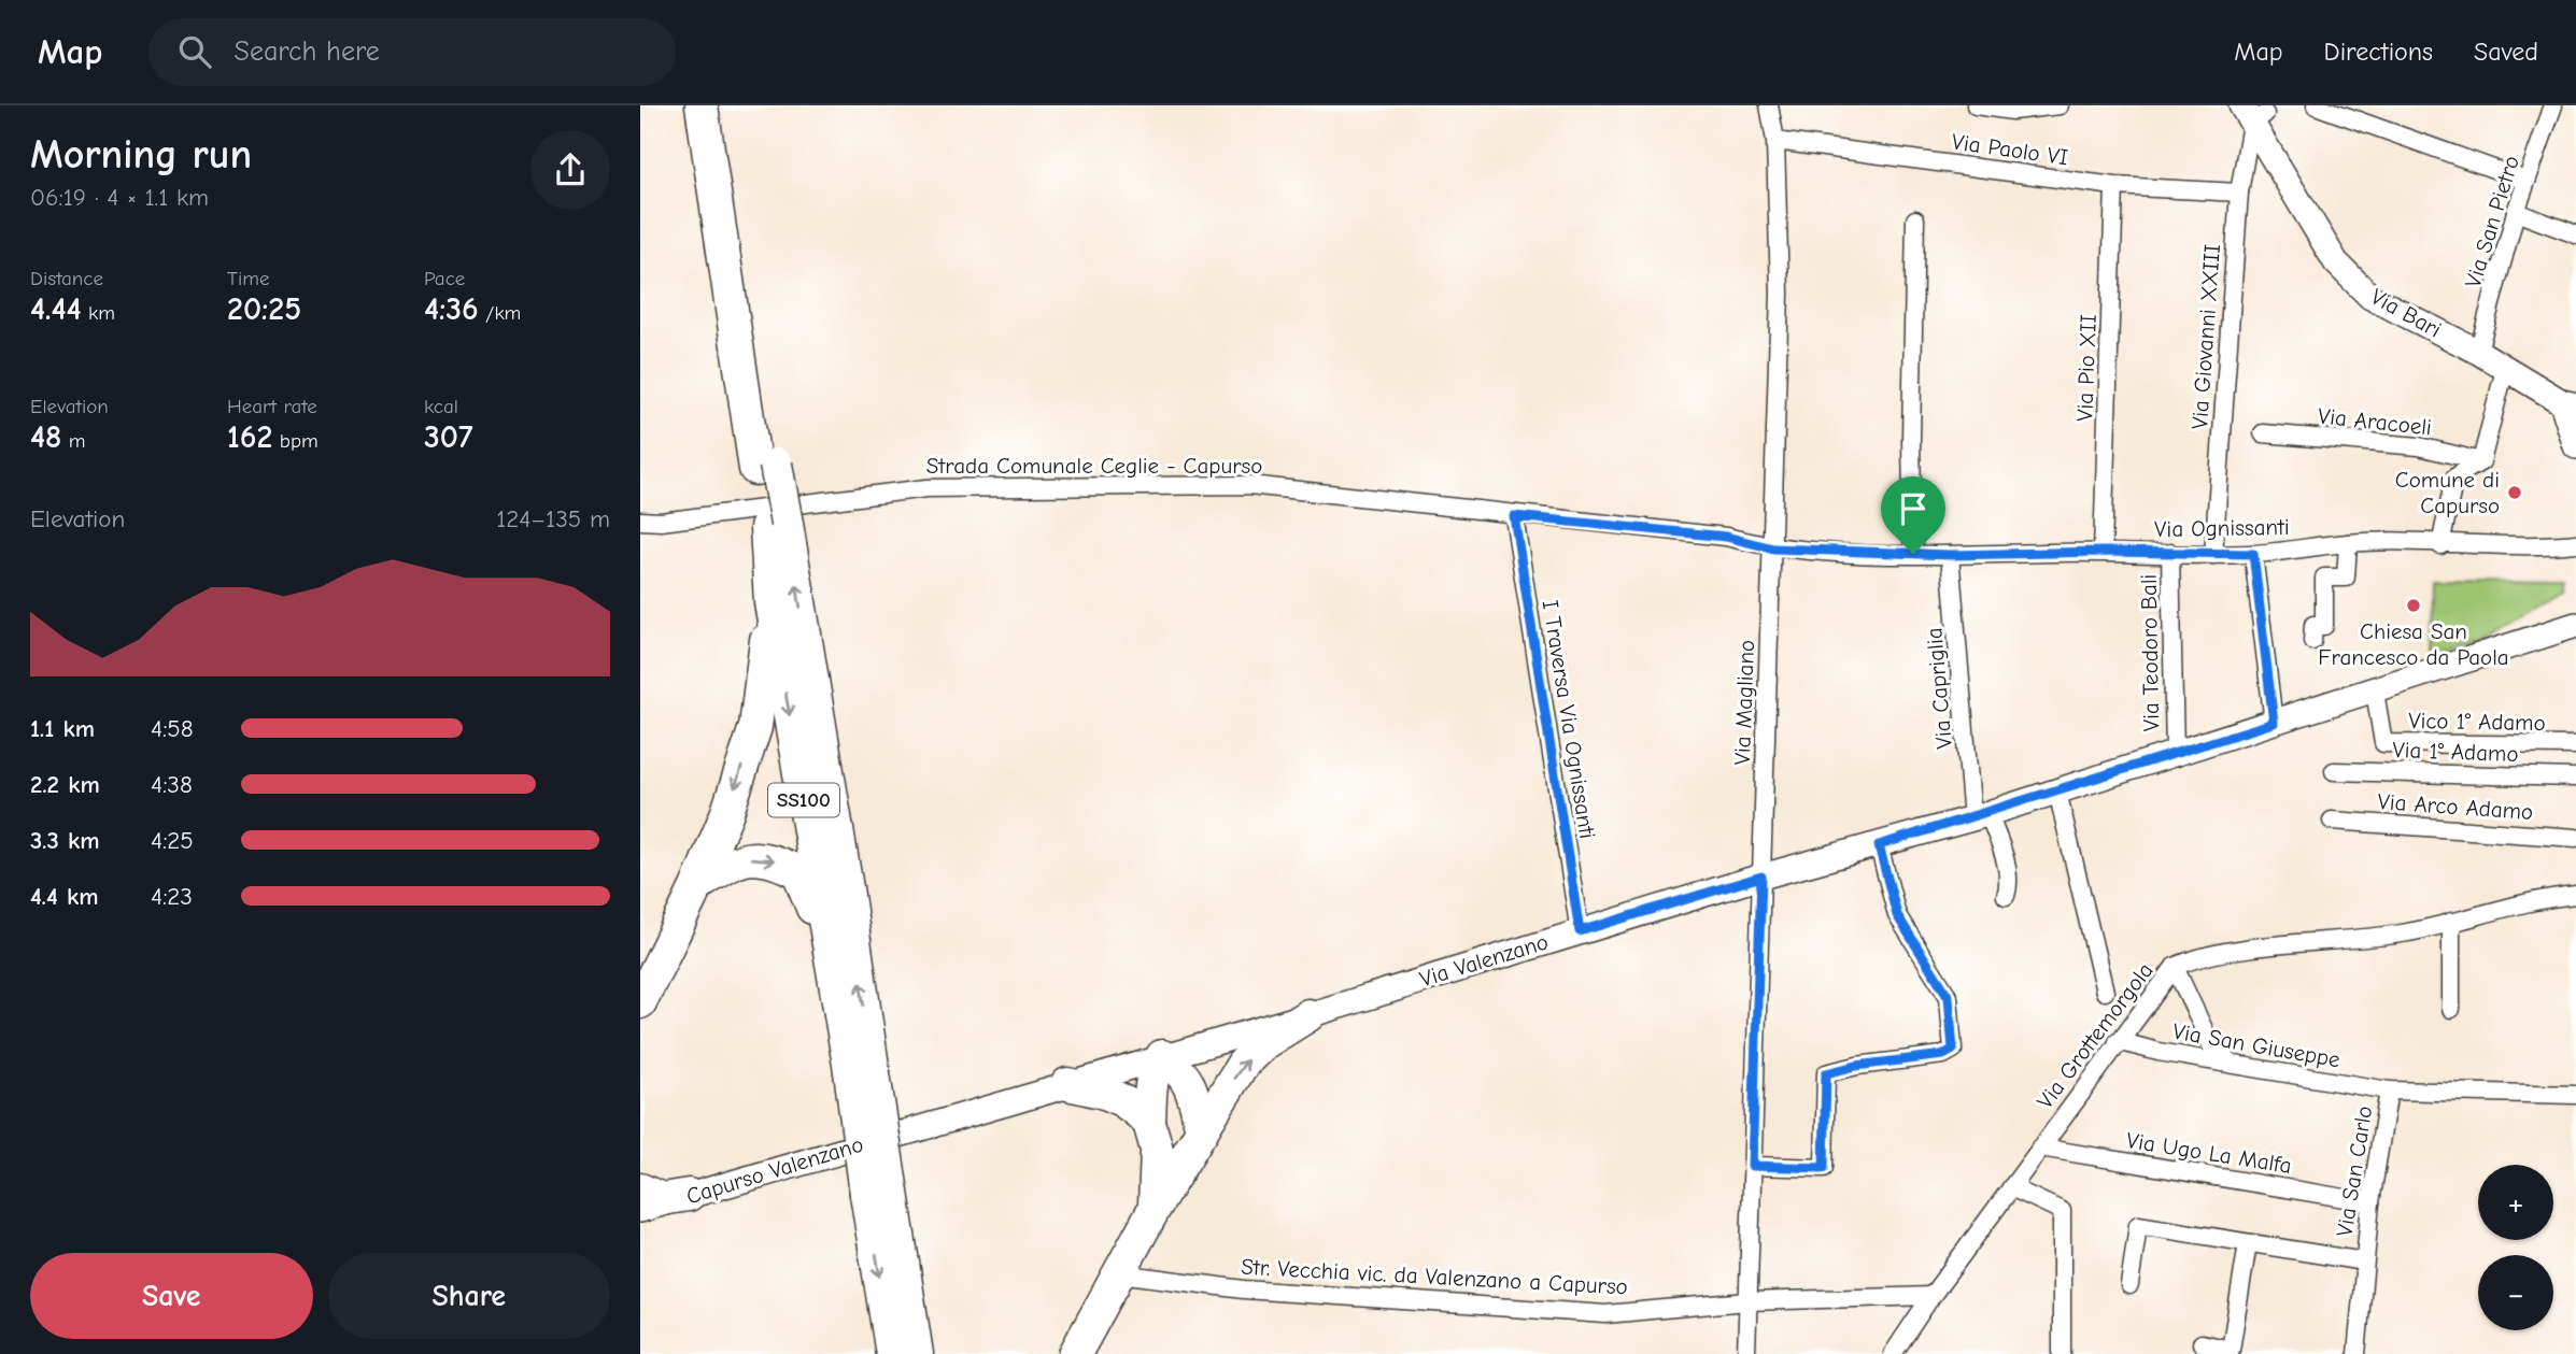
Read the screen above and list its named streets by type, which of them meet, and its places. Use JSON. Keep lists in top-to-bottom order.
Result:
{
  "streets": {
    "highway": ["SS100"],
    "street": [
      "Via Paolo VI",
      "Via San Pietro",
      "Via Bari",
      "Via Giovanni XXIII",
      "Via Pio XII",
      "Via Aracoeli",
      "Strada Comunale Ceglie - Capurso",
      "Via Ognissanti",
      "Via Teodoro Bali",
      "Via Capriglia",
      "Via Magliano",
      "I Traversa Via Ognissanti",
      "Vico 1° Adamo",
      "Via 1° Adamo",
      "Via Arco Adamo",
      "Via Valenzano",
      "Via Grottemorgola",
      "Via San Giuseppe",
      "Via Ugo La Malfa",
      "Capurso Valenzano",
      "Via San Carlo",
      "Str. Vecchia vic. da Valenzano a Capurso"
    ]
  },
  "crossings": [
    ["Via Paolo VI", "Via Giovanni XXIII"],
    ["Via Paolo VI", "Via Pio XII"],
    ["Via Paolo VI", "Via Magliano"],
    ["Via San Pietro", "Via Bari"],
    ["Via Bari", "Via Giovanni XXIII"],
    ["Via Giovanni XXIII", "Via Ognissanti"],
    ["Via Pio XII", "Via Ognissanti"],
    ["Strada Comunale Ceglie - Capurso", "Via Ognissanti"],
    ["Strada Comunale Ceglie - Capurso", "Via Magliano"],
    ["Strada Comunale Ceglie - Capurso", "I Traversa Via Ognissanti"],
    ["Via Ognissanti", "Via Teodoro Bali"],
    ["Via Ognissanti", "Via Capriglia"],
    ["Via Ognissanti", "Via Magliano"],
    ["Via Teodoro Bali", "Via Valenzano"],
    ["Via Capriglia", "Via Valenzano"],
    ["Via Magliano", "Via Valenzano"],
    ["Via Magliano", "Str. Vecchia vic. da Valenzano a Capurso"],
    ["I Traversa Via Ognissanti", "Via Valenzano"],
    ["Vico 1° Adamo", "Via Valenzano"],
    ["Via Valenzano", "Capurso Valenzano"],
    ["Via Grottemorgola", "Via San Giuseppe"],
    ["Via Grottemorgola", "Via Ugo La Malfa"],
    ["Via Grottemorgola", "Str. Vecchia vic. da Valenzano a Capurso"],
    ["Via San Giuseppe", "Via San Carlo"],
    ["Via Ugo La Malfa", "Via San Carlo"]
  ],
  "places": ["Comune di Capurso", "Chiesa San Francesco da Paola"],
  "page": {
    "header": "Map",
    "search": "Search here",
    "nav": ["Map", "Directions", "Saved"],
    "heading": ["Morning run", "06:19 · 4 × 1.1 km"],
    "stats": [
      ["Distance", "4.44 km"],
      ["Time", "20:25"],
      ["Pace", "4:36 /km"],
      ["Elevation", "48 m"],
      ["Heart rate", "162 bpm"],
      ["kcal", "307"]
    ],
    "chart": ["Elevation", "124–135 m"],
    "list": [
      {
        "name": "1.1 km",
        "note": "4:58"
      },
      {
        "name": "2.2 km",
        "note": "4:38"
      },
      {
        "name": "3.3 km",
        "note": "4:25"
      },
      {
        "name": "4.4 km",
        "note": "4:23"
      }
    ],
    "map_buttons": ["+", "−"],
    "buttons": ["Save", "Share"]
  }
}
